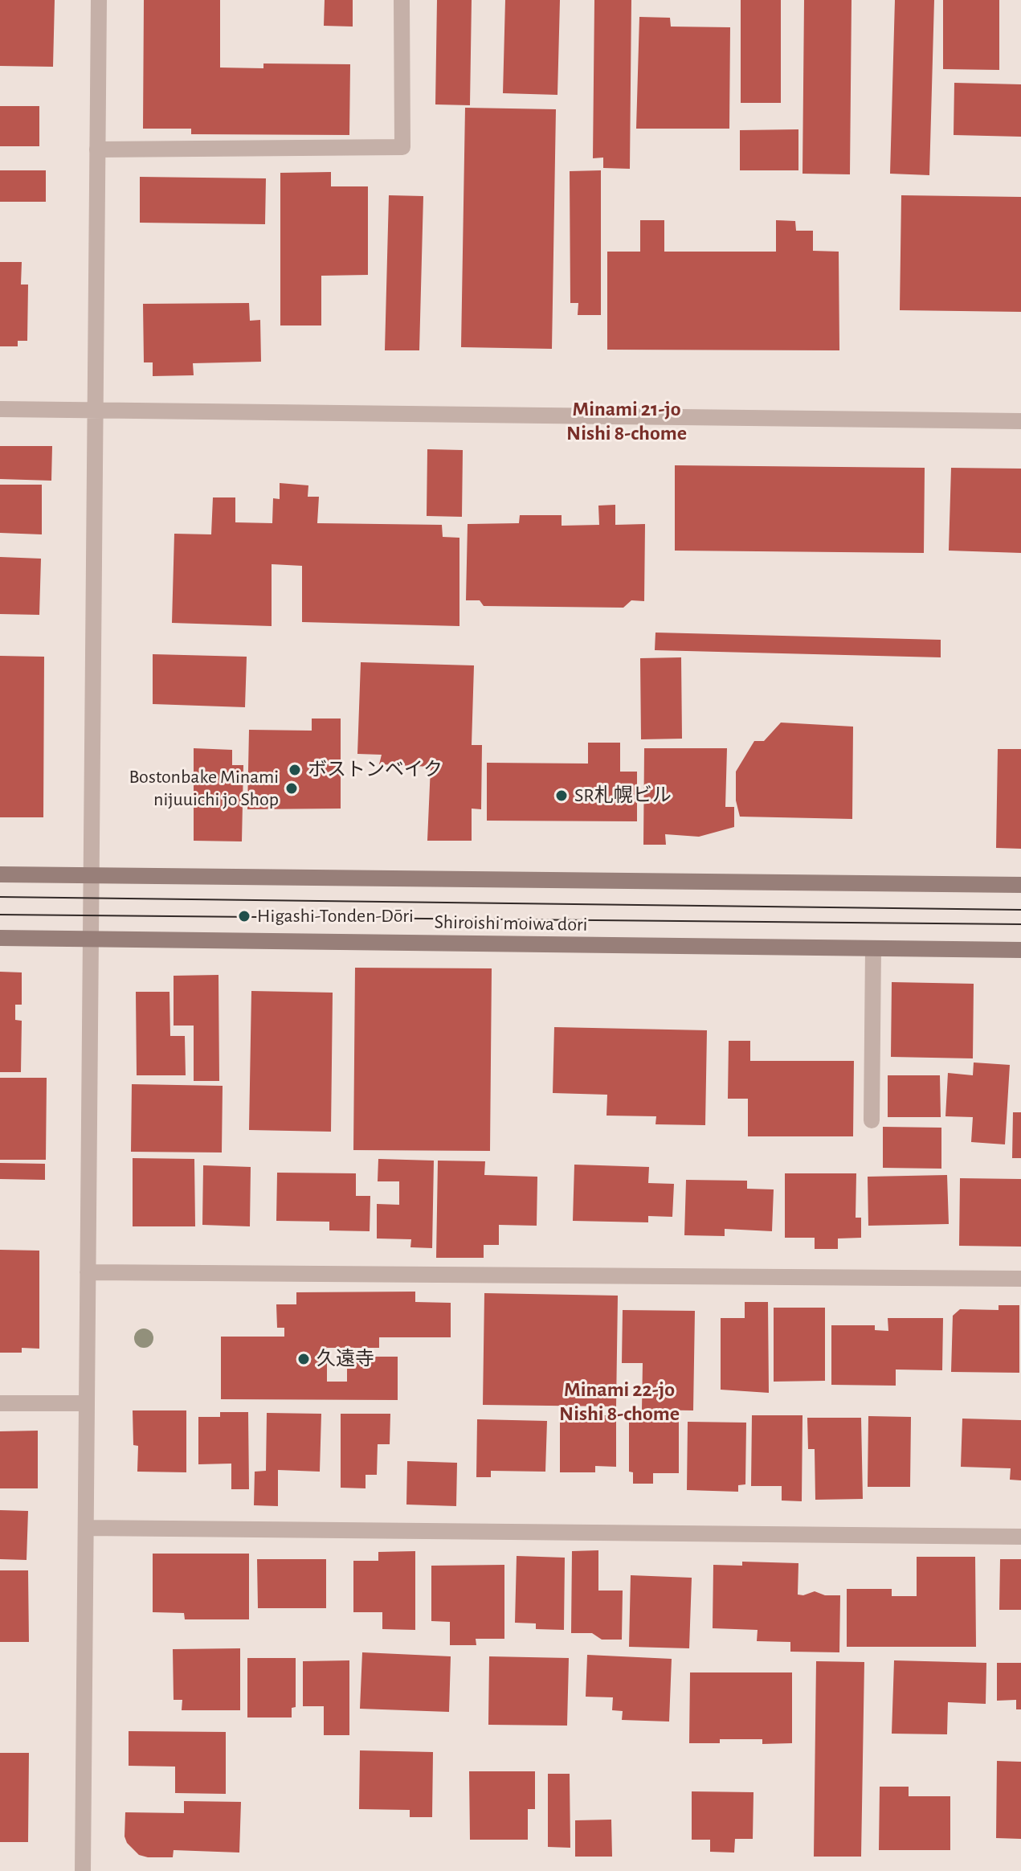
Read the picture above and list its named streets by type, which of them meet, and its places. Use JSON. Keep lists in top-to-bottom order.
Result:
{
  "streets": {
    "main road": ["Shiroishi moiwa dori"]
  },
  "districts": ["Minami 21-jo Nishi 8-chome", "Minami 22-jo Nishi 8-chome"],
  "places": [
    "ボストンベイク",
    "Bostonbake Minami nijuuichi jo Shop",
    "SR札幌ビル",
    "Higashi-Tonden-Dōri",
    "久遠寺"
  ]
}
